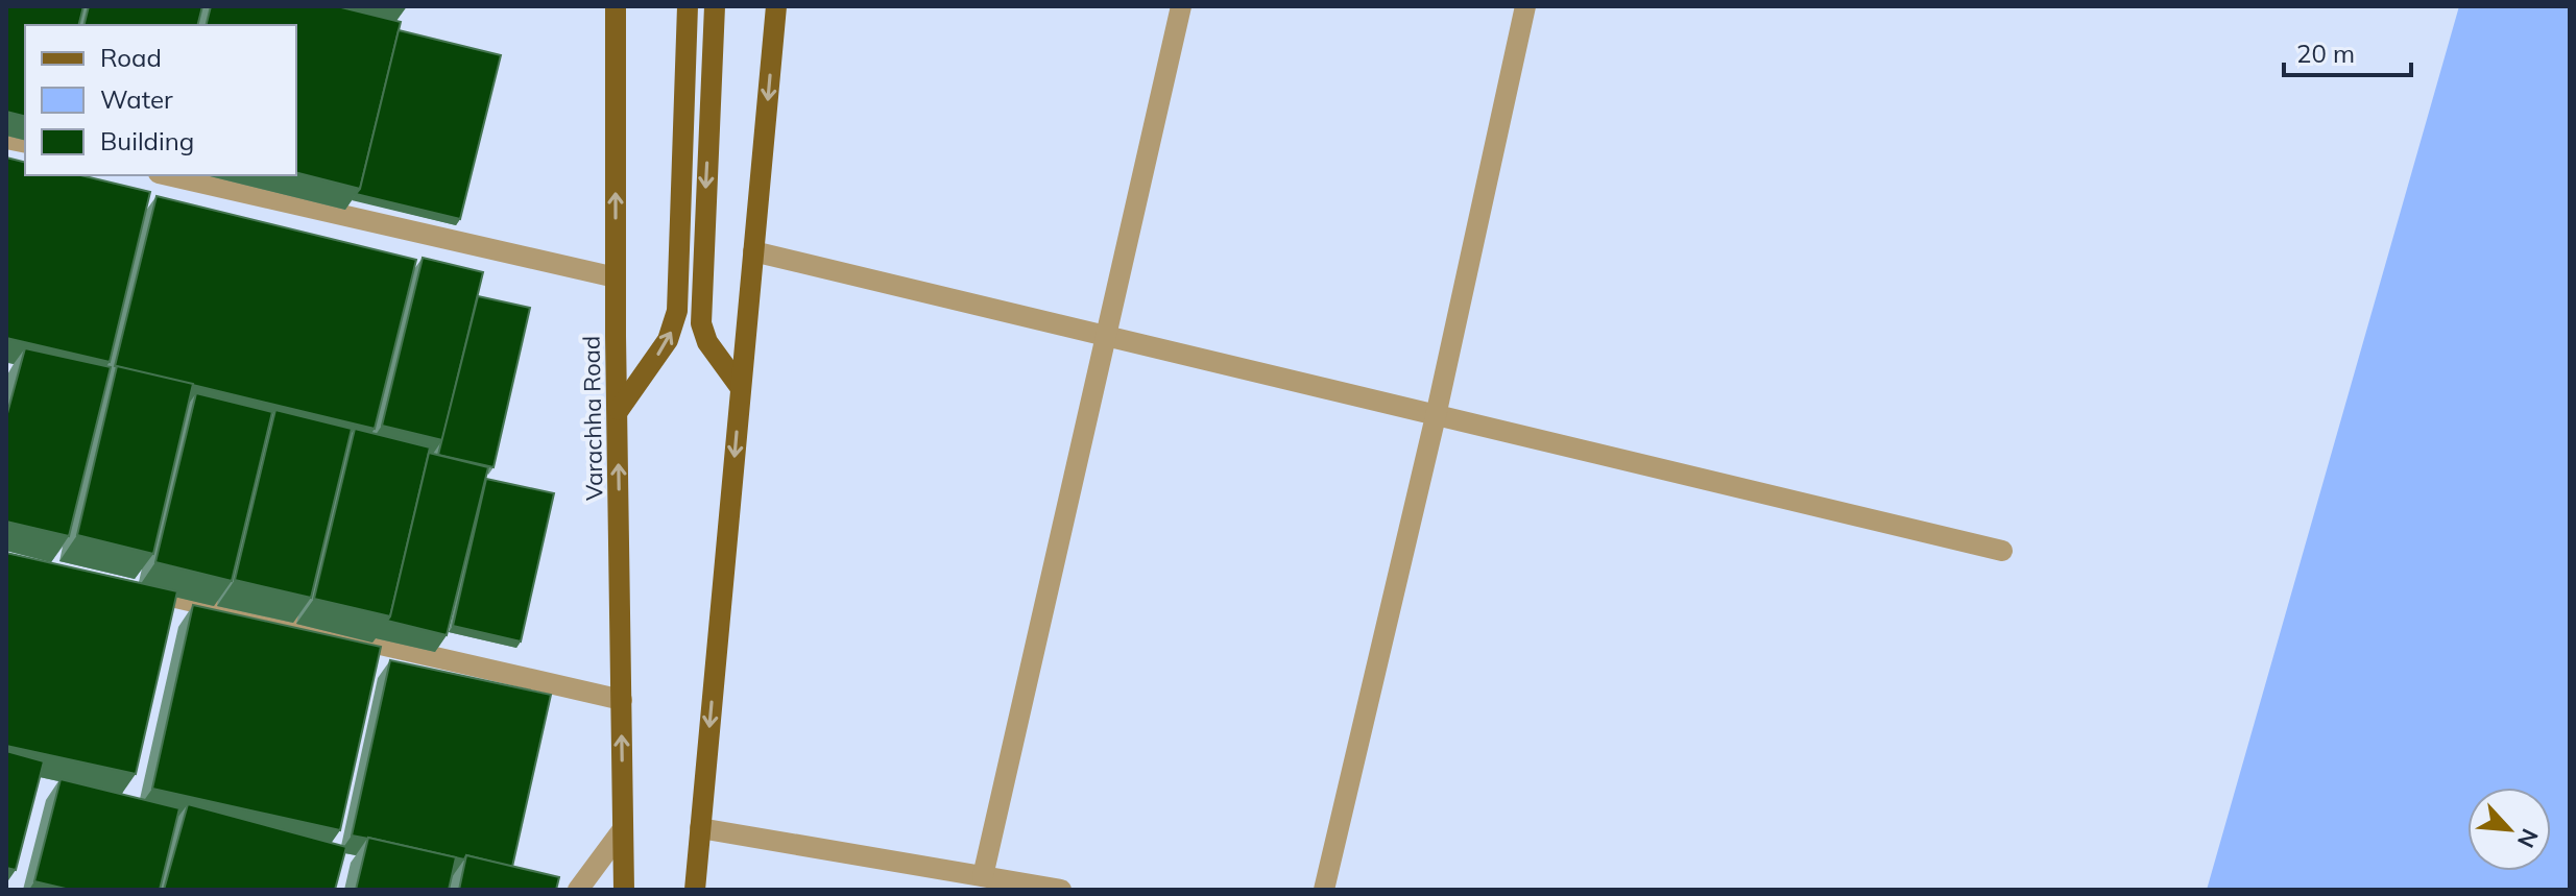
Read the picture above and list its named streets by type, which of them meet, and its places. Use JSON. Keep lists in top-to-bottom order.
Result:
{
  "streets": {
    "main road": ["Varachha Road"]
  },
  "legend": ["Road", "Water", "Building"],
  "scale_bar": "20 m",
  "north": "bottom right"
}
